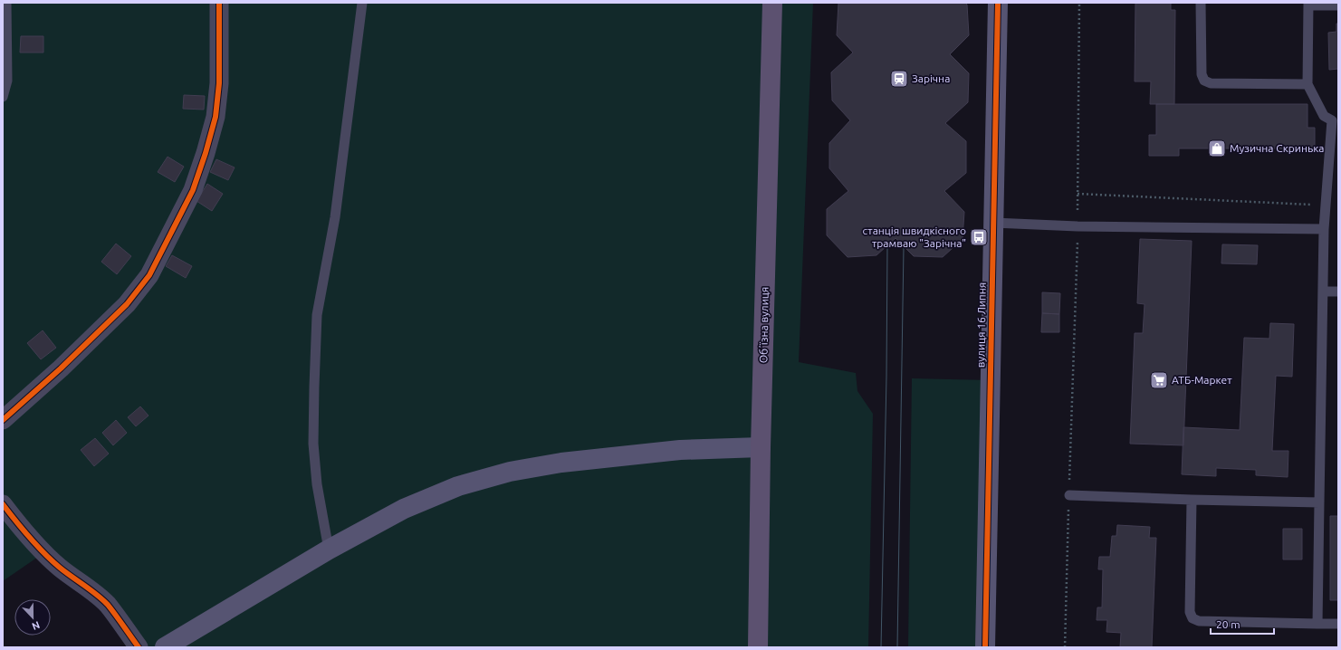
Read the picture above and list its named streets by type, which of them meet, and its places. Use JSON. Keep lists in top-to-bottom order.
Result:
{
  "streets": {
    "main road": ["Обʼїзна вулиця"],
    "street": ["вулиця 16 Липня"]
  },
  "places": {
    "station": ["Зарічна"],
    "shop": ["Музична Скринька"],
    "bus stop": ["станція швидкісного трамваю \"Зарічна\""],
    "supermarket": ["АТБ-Маркет"]
  },
  "scale_bar": "20 m",
  "north": "bottom"
}
